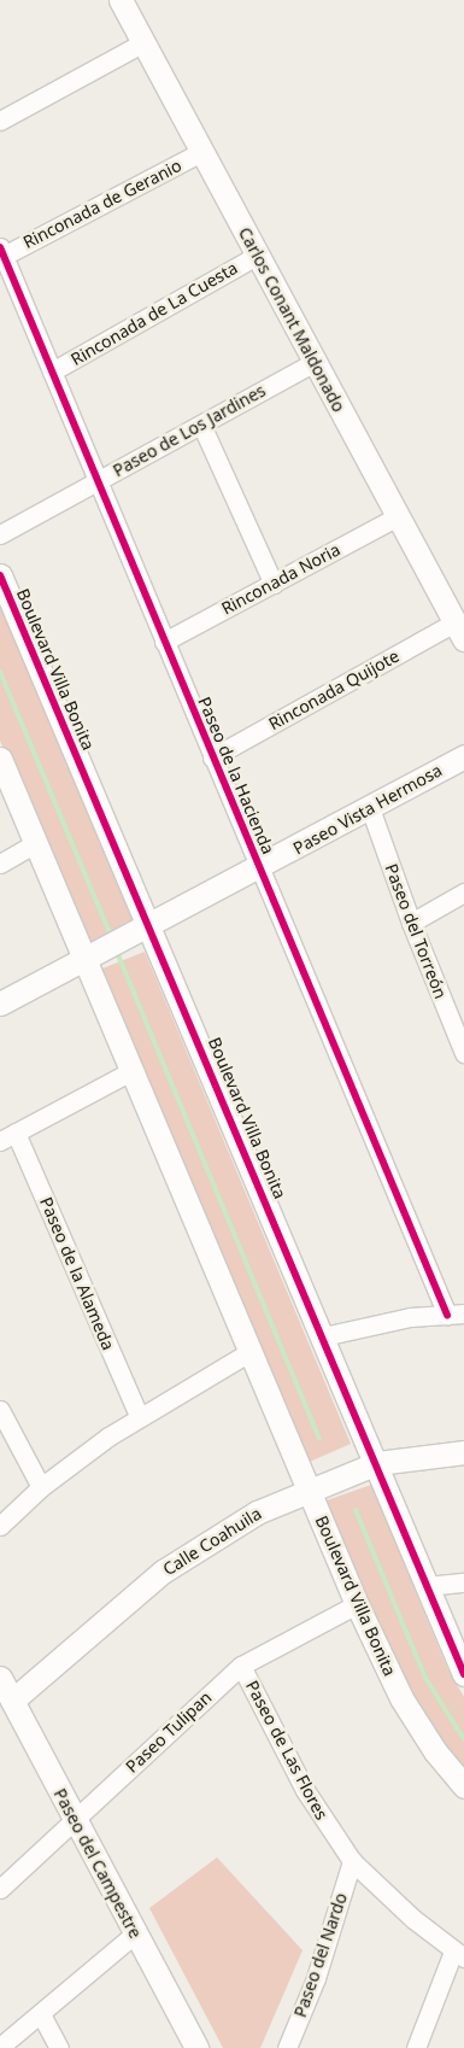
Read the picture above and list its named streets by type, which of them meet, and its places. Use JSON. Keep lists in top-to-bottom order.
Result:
{
  "streets": {
    "street": [
      "Rinconada de Geranio",
      "Rinconada de La Cuesta",
      "Carlos Conant Maldonado",
      "Paseo de Los Jardines",
      "Rinconada Noria",
      "Boulevard Villa Bonita",
      "Rinconada Quijote",
      "Paseo de la Hacienda",
      "Paseo Vista Hermosa",
      "Paseo del Torreón",
      "Paseo de la Alameda",
      "Calle Coahuila",
      "Paseo Tulipan",
      "Paseo de Las Flores",
      "Paseo del Campestre",
      "Paseo del Nardo"
    ]
  },
  "crossings": [
    ["Rinconada de Geranio", "Carlos Conant Maldonado"],
    ["Rinconada de Geranio", "Paseo de la Hacienda"],
    ["Rinconada de La Cuesta", "Carlos Conant Maldonado"],
    ["Rinconada de La Cuesta", "Paseo de la Hacienda"],
    ["Carlos Conant Maldonado", "Paseo de Los Jardines"],
    ["Carlos Conant Maldonado", "Rinconada Noria"],
    ["Carlos Conant Maldonado", "Rinconada Quijote"],
    ["Paseo de Los Jardines", "Paseo de la Hacienda"],
    ["Rinconada Noria", "Paseo de la Hacienda"],
    ["Boulevard Villa Bonita", "Paseo Vista Hermosa"],
    ["Boulevard Villa Bonita", "Calle Coahuila"],
    ["Boulevard Villa Bonita", "Paseo Tulipan"],
    ["Rinconada Quijote", "Paseo de la Hacienda"],
    ["Paseo de la Hacienda", "Paseo Vista Hermosa"],
    ["Paseo Vista Hermosa", "Paseo del Torreón"],
    ["Calle Coahuila", "Paseo del Campestre"],
    ["Paseo Tulipan", "Paseo de Las Flores"],
    ["Paseo Tulipan", "Paseo del Campestre"],
    ["Paseo de Las Flores", "Paseo del Nardo"]
  ]
}
